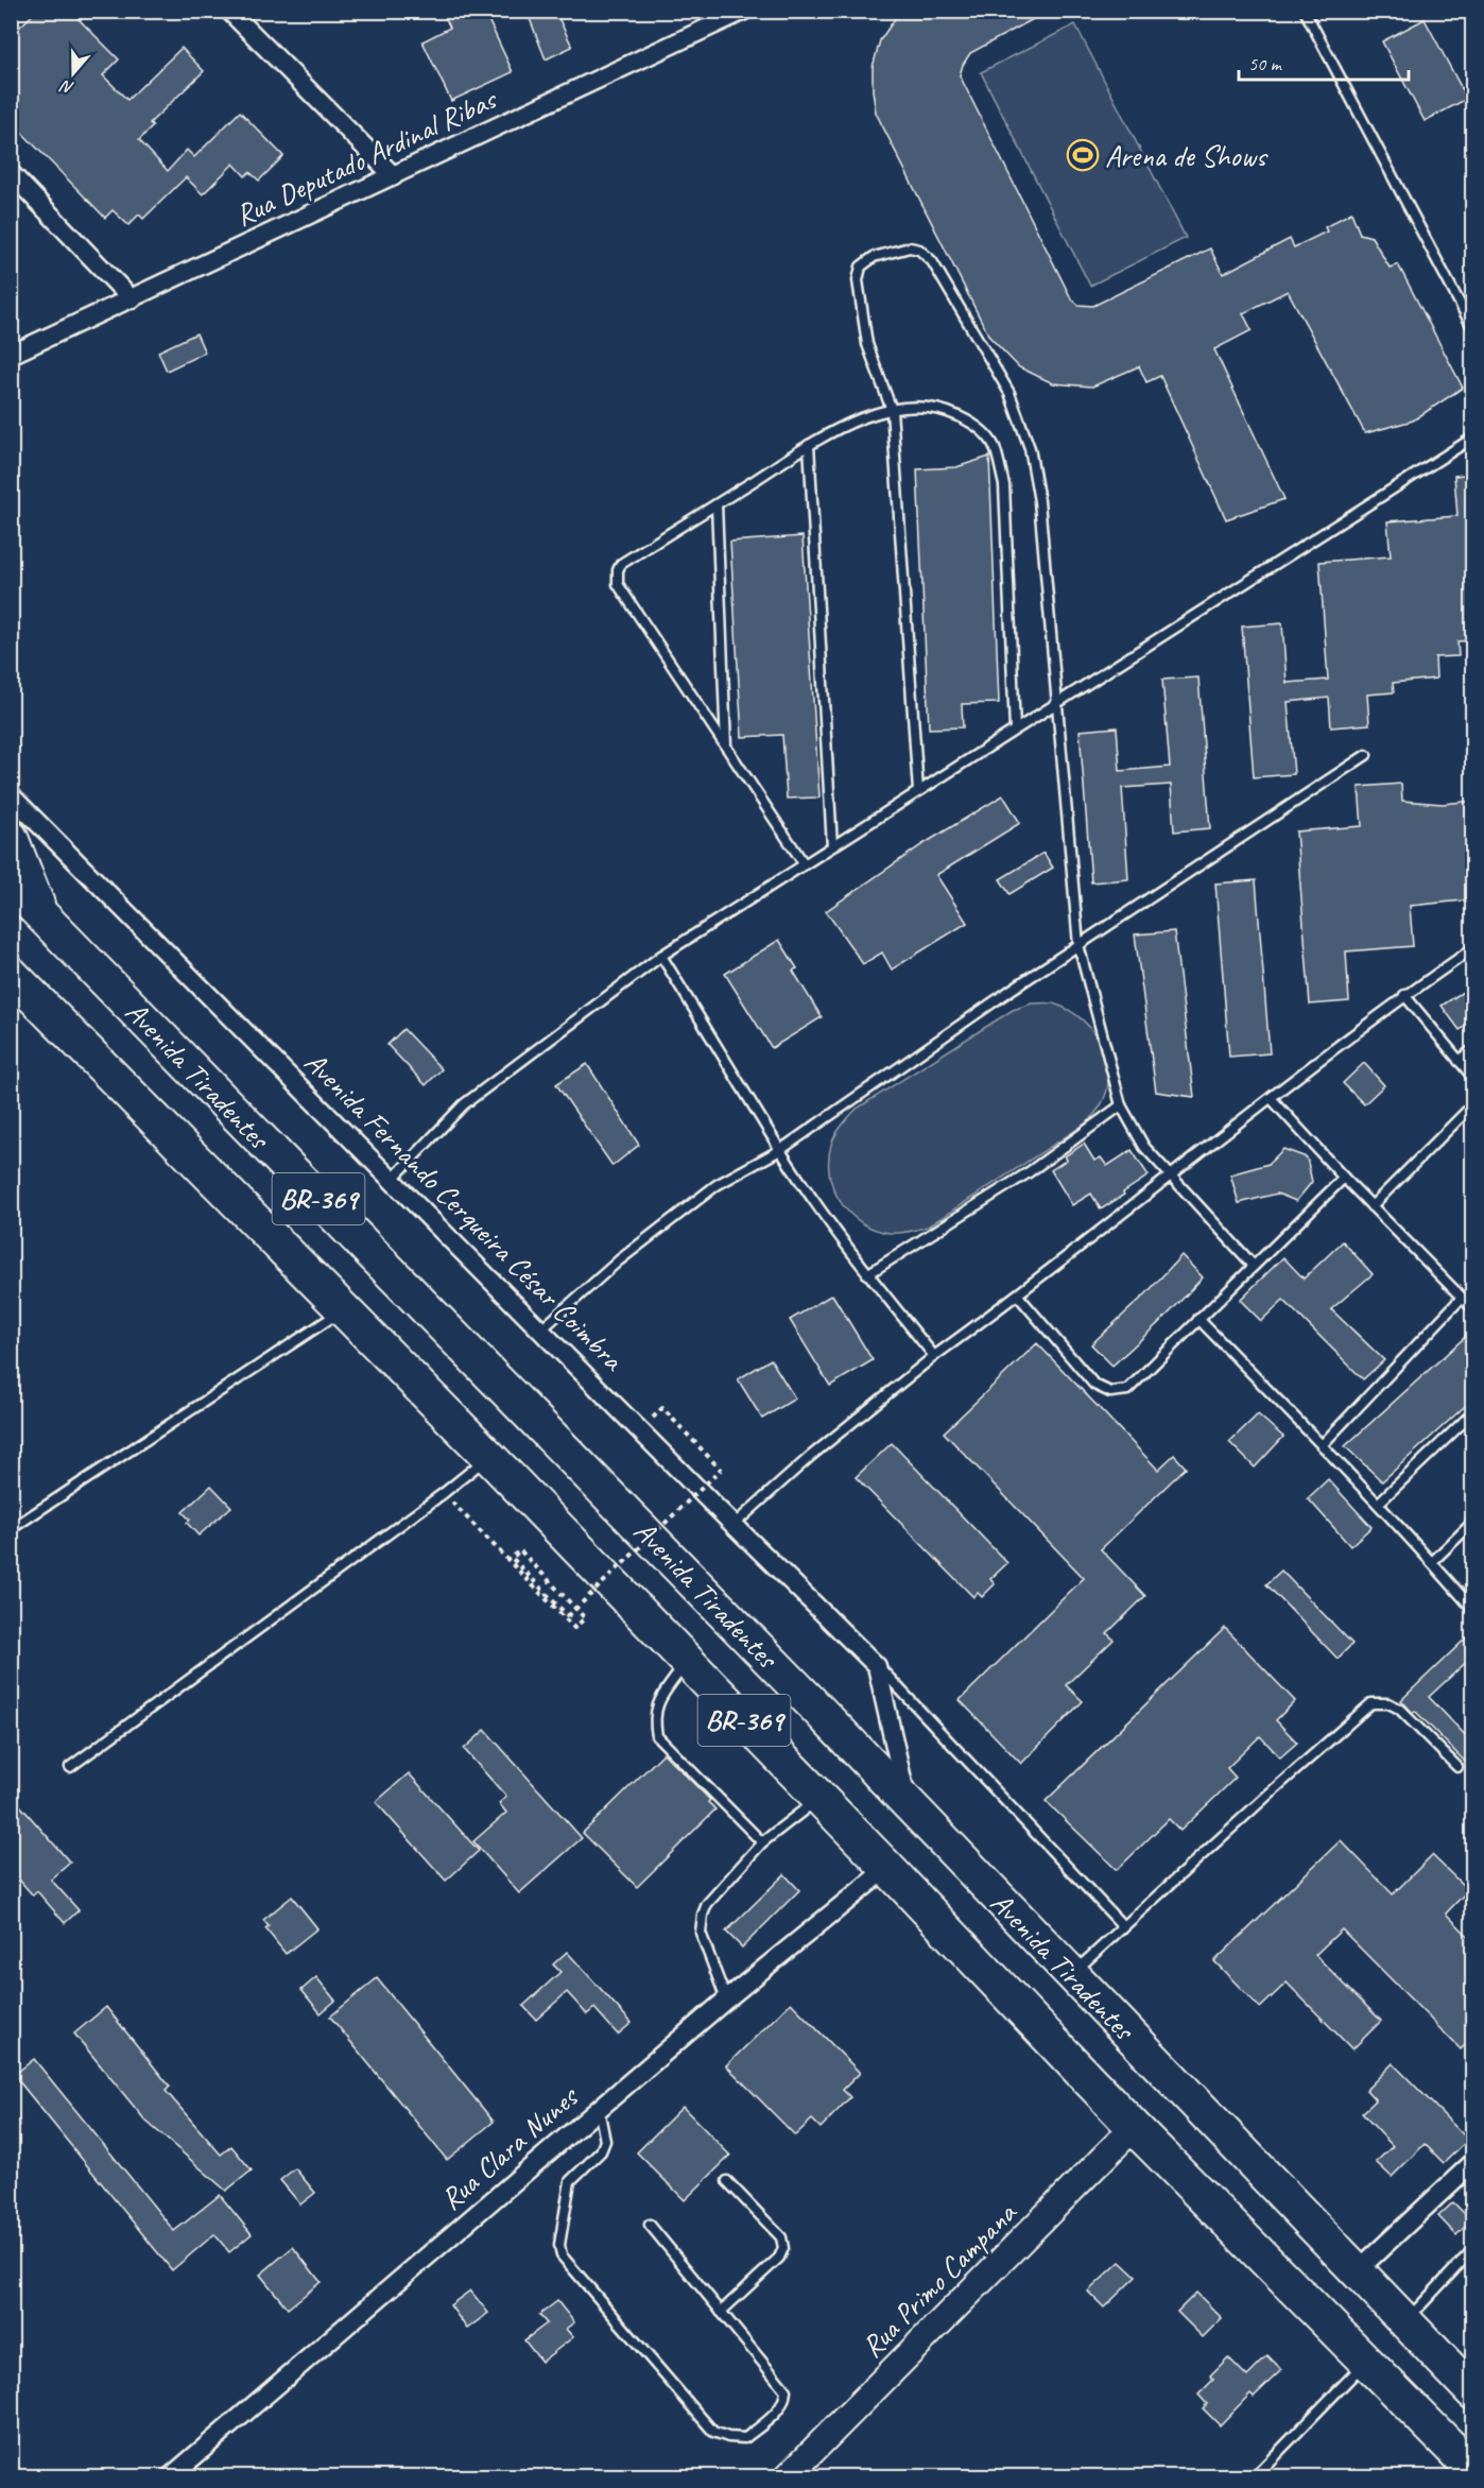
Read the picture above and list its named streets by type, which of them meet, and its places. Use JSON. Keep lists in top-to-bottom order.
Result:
{
  "streets": {
    "highway": ["Avenida Tiradentes", "BR-369"],
    "street": [
      "Rua Deputado Ardinal Ribas",
      "Avenida Fernando Cerqueira César Coimbra",
      "Rua Clara Nunes",
      "Rua Primo Campana"
    ]
  },
  "crossings": [
    ["Avenida Tiradentes", "Rua Clara Nunes"],
    ["Avenida Tiradentes", "Rua Primo Campana"]
  ],
  "places": {
    "sports": ["Arena de Shows"]
  },
  "scale_bar": "50 m",
  "north": "bottom"
}
